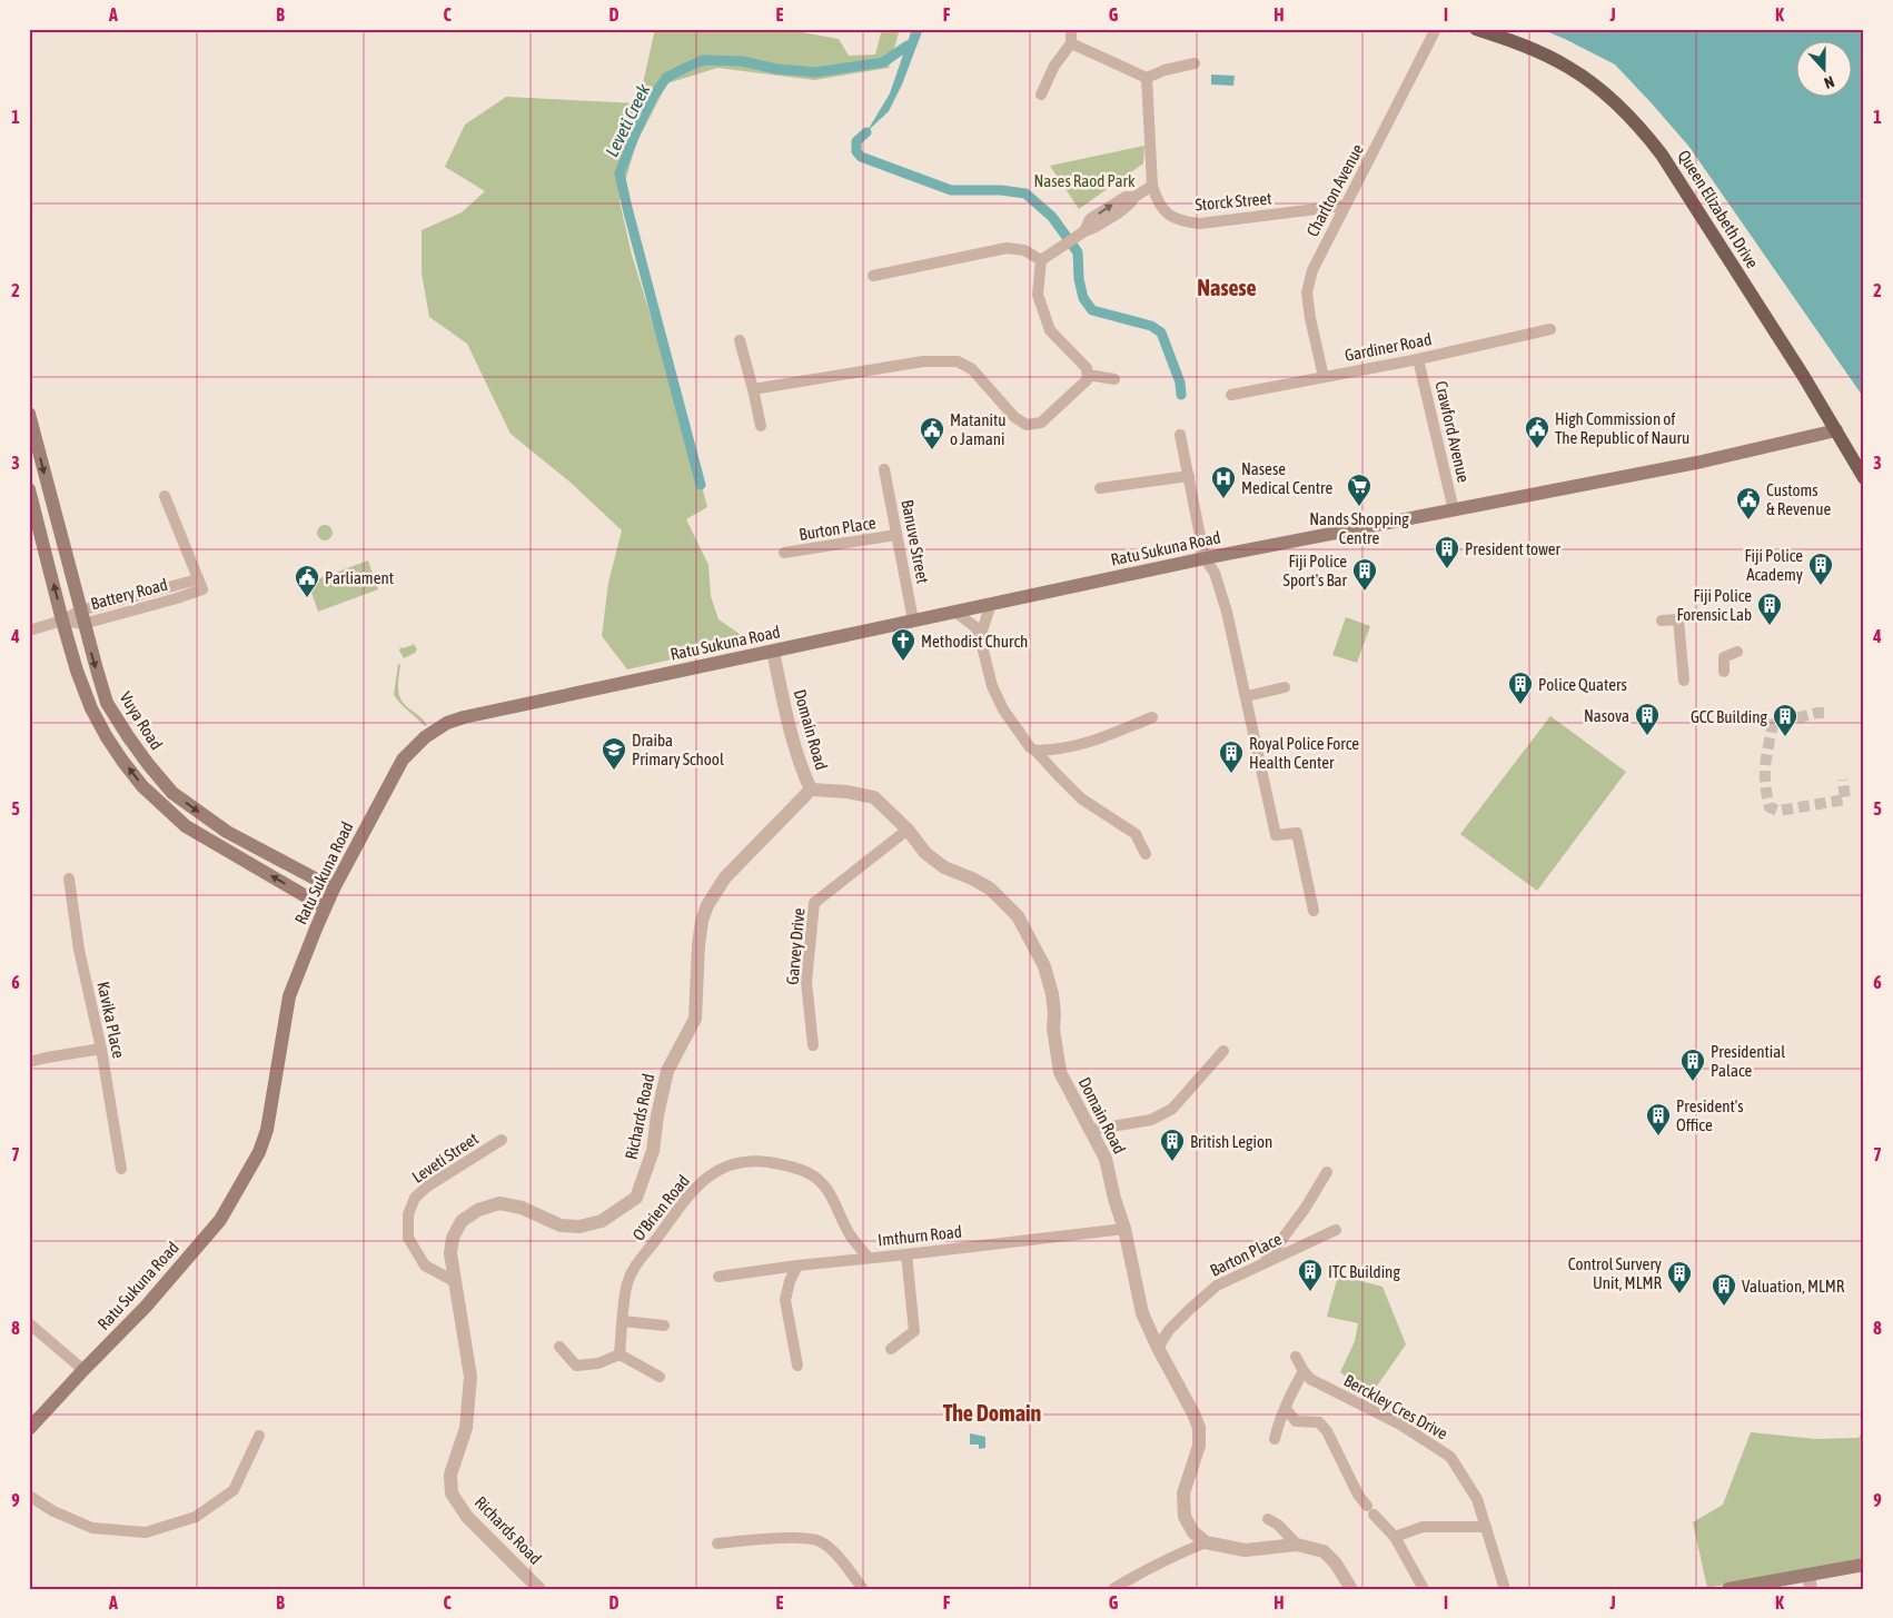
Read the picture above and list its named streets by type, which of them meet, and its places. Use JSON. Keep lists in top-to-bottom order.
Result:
{
  "streets": {
    "main road": ["Queen Elizabeth Drive", "Ratu Sukuna Road", "Vuya Road"],
    "street": [
      "Charlton Avenue",
      "Storck Street",
      "Gardiner Road",
      "Crawford Avenue",
      "Burton Place",
      "Banuve Street",
      "Battery Road",
      "Domain Road",
      "Garvey Drive",
      "Kavika Place",
      "Richards Road",
      "Leveti Street",
      "O'Brien Road",
      "Imthurn Road",
      "Barton Place",
      "Berckley Cres Drive"
    ]
  },
  "crossings": [
    ["Charlton Avenue", "Storck Street"],
    ["Charlton Avenue", "Gardiner Road"],
    ["Queen Elizabeth Drive", "Ratu Sukuna Road"],
    ["Gardiner Road", "Crawford Avenue"],
    ["Crawford Avenue", "Ratu Sukuna Road"],
    ["Burton Place", "Banuve Street"],
    ["Banuve Street", "Ratu Sukuna Road"],
    ["Ratu Sukuna Road", "Vuya Road"],
    ["Ratu Sukuna Road", "Domain Road"],
    ["Battery Road", "Vuya Road"],
    ["Domain Road", "Garvey Drive"],
    ["Domain Road", "Richards Road"],
    ["Domain Road", "Imthurn Road"],
    ["Domain Road", "Barton Place"],
    ["Richards Road", "Leveti Street"],
    ["O'Brien Road", "Imthurn Road"]
  ],
  "districts": ["Nasese", "The Domain"],
  "water": ["Leveti Creek"],
  "parks": ["Nases Raod Park"],
  "places": {
    "public building": [
      "High Commission of The Republic of Nauru",
      "Matanitu o Jamani",
      "Customs & Revenue",
      "Parliament"
    ],
    "hospital": ["Nasese Medical Centre"],
    "supermarket": ["Nands Shopping Centre"],
    "building": [
      "President tower",
      "Fiji Police Academy",
      "Fiji Police Sport's Bar",
      "Fiji Police Forensic Lab",
      "Police Quaters",
      "Nasova",
      "GCC Building",
      "Royal Police Force Health Center",
      "Presidential Palace",
      "President's Office",
      "British Legion",
      "ITC Building",
      "Control Survery Unit, MLMR",
      "Valuation, MLMR"
    ],
    "church": ["Methodist Church"],
    "school or university": ["Draiba Primary School"]
  },
  "north": "bottom",
  "grid": {
    "columns": [
      "A",
      "B",
      "C",
      "D",
      "E",
      "F",
      "G",
      "H",
      "I",
      "J",
      "K"
    ],
    "rows": [
      "1",
      "2",
      "3",
      "4",
      "5",
      "6",
      "7",
      "8",
      "9"
    ]
  }
}
